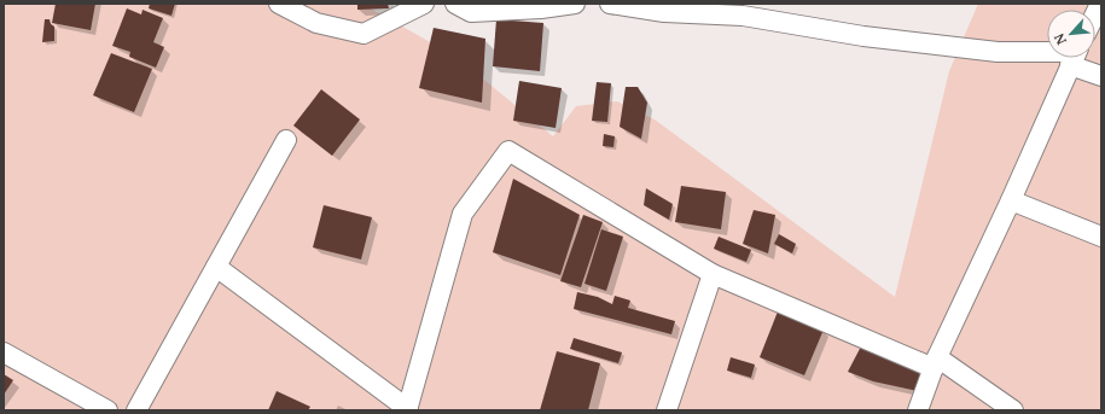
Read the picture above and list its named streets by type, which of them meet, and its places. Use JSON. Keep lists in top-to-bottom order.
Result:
{
  "north": "bottom left"
}
